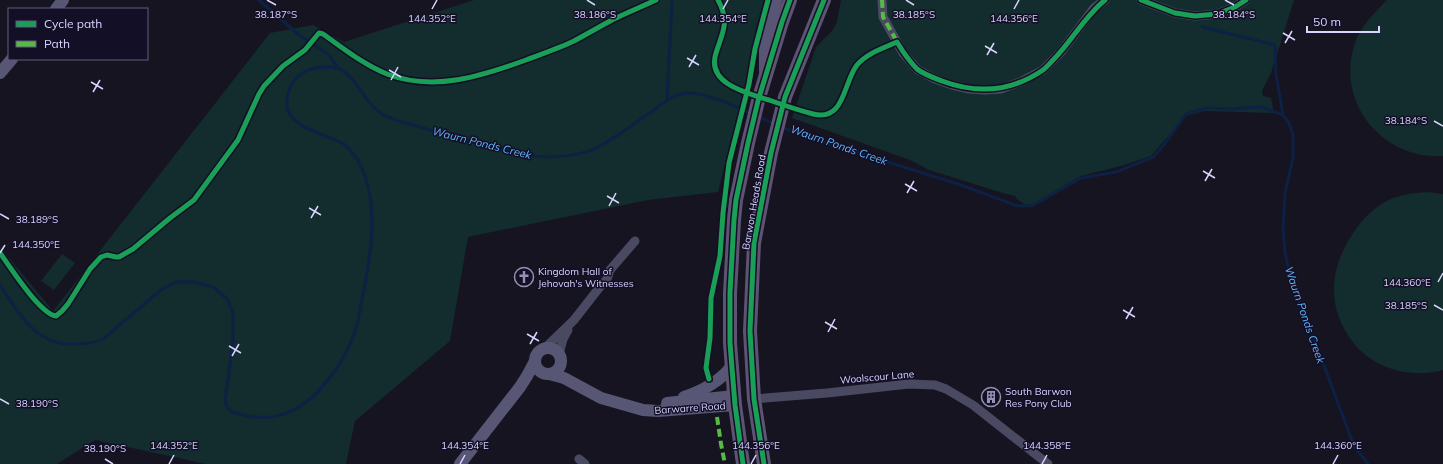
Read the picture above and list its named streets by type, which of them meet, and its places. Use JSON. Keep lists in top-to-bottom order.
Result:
{
  "streets": {
    "main road": ["Barwon Heads Road"],
    "street": ["Woolscour Lane", "Barwarre Road"]
  },
  "crossings": [
    ["Barwon Heads Road", "Woolscour Lane"],
    ["Barwon Heads Road", "Barwarre Road"]
  ],
  "water": ["Waurn Ponds Creek"],
  "places": {
    "church": ["Kingdom Hall of Jehovah's Witnesses"],
    "building": ["South Barwon Res Pony Club"]
  },
  "legend": ["Cycle path", "Path"],
  "scale_bar": "50 m",
  "coordinates": [
    "38.184°S",
    "38.187°S",
    "38.186°S",
    "38.185°S",
    "144.352°E",
    "144.354°E",
    "144.356°E",
    "38.189°S",
    "144.350°E",
    "144.360°E",
    "38.190°S",
    "144.358°E"
  ]
}
